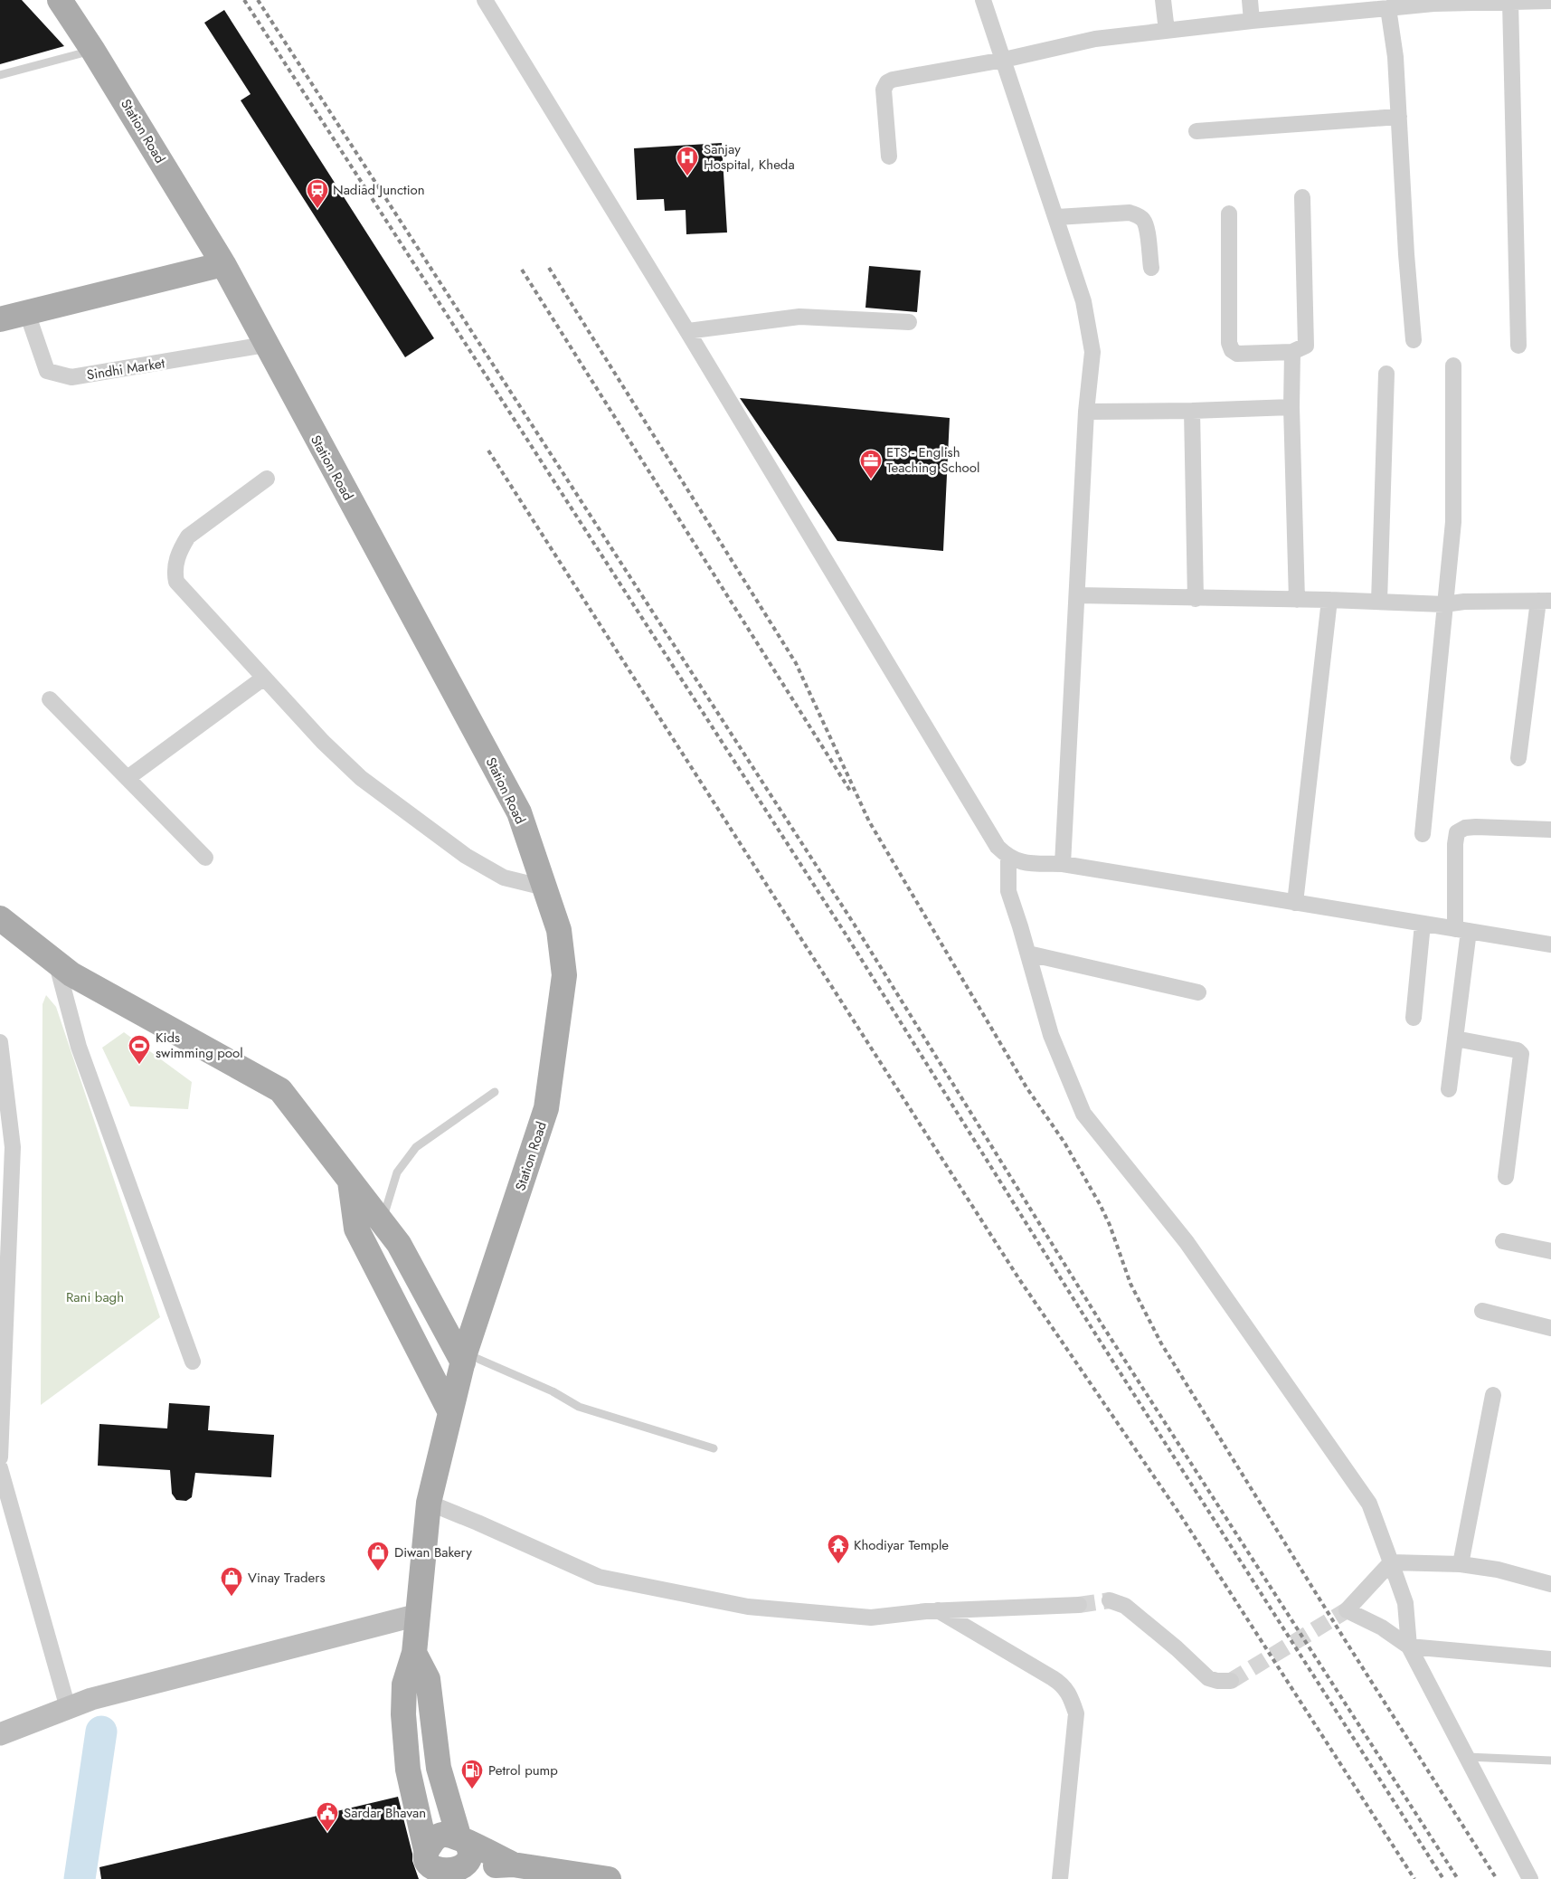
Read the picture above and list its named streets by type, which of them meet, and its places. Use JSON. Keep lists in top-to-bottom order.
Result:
{
  "streets": {
    "main road": ["Station Road"],
    "street": ["Sindhi Market"]
  },
  "crossings": [
    ["Station Road", "Sindhi Market"]
  ],
  "parks": ["Rani bagh"],
  "places": {
    "hospital": ["Sanjay Hospital, Kheda"],
    "station": ["Nadiad Junction"],
    "office": ["ETS - English Teaching School"],
    "sports": ["Kids swimming pool"],
    "temple": ["Khodiyar Temple"],
    "shop": ["Diwan Bakery", "Vinay Traders"],
    "fuel station": ["Petrol pump"],
    "public building": ["Sardar Bhavan"]
  }
}
